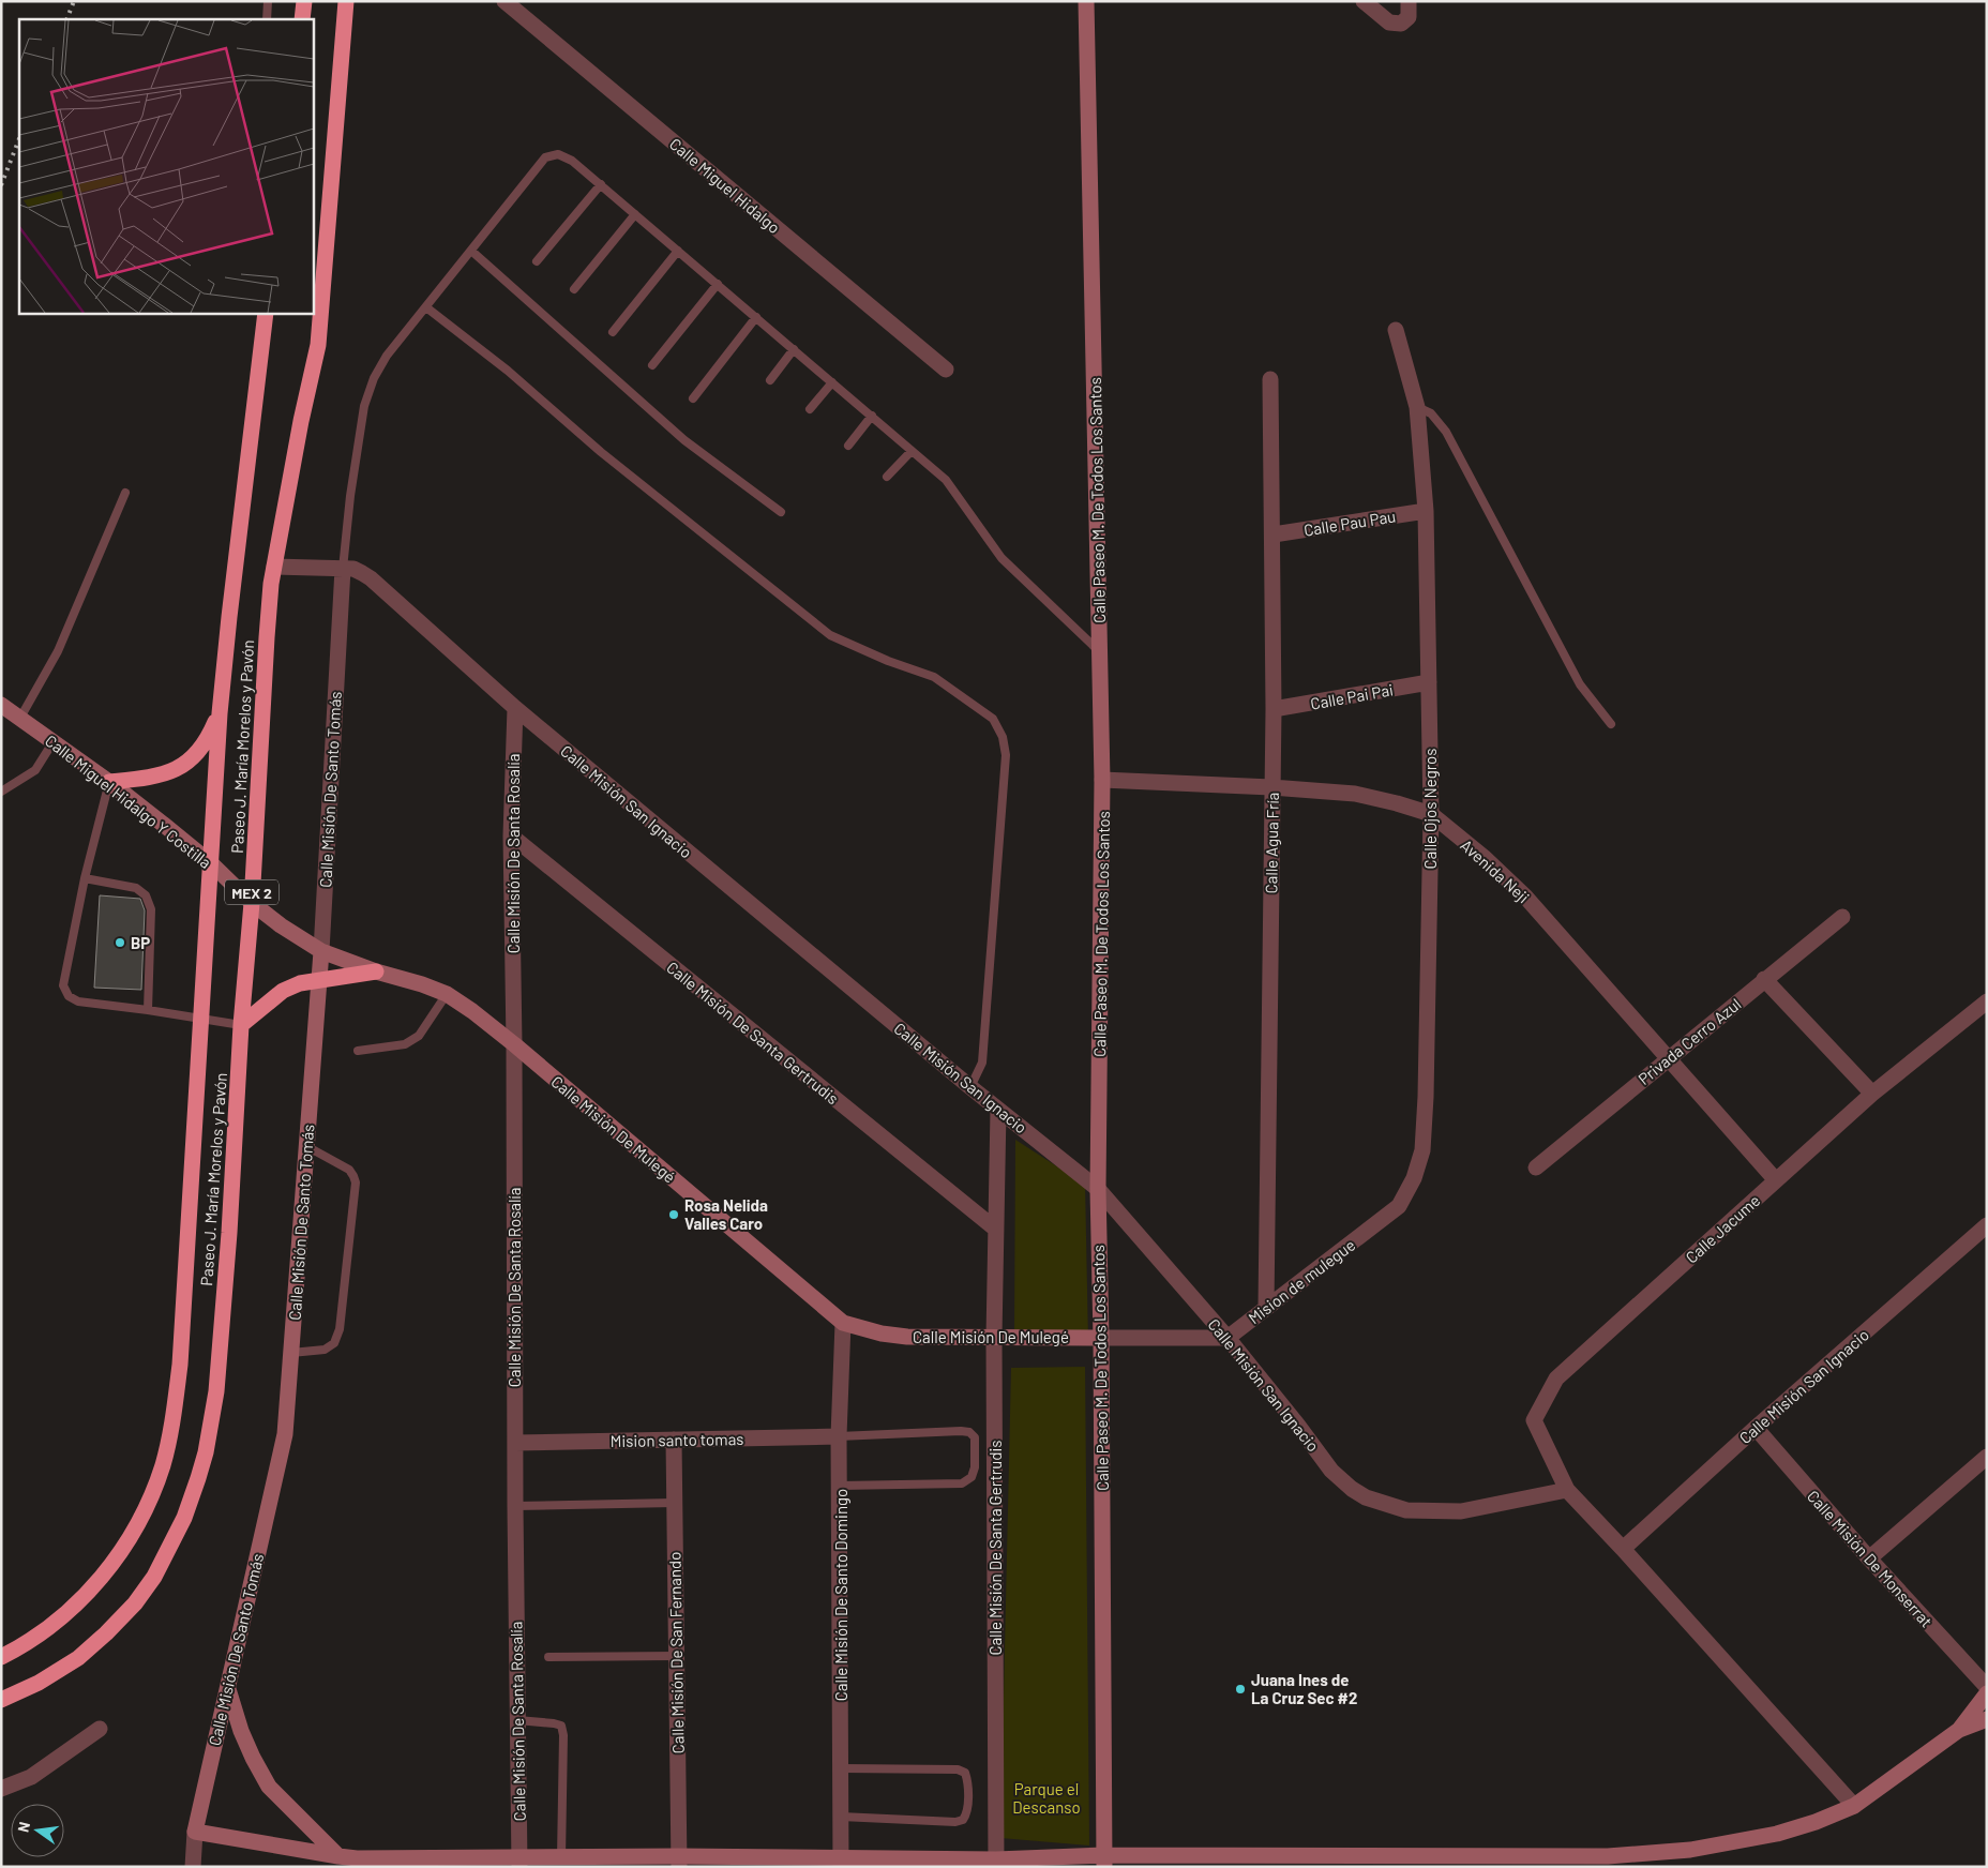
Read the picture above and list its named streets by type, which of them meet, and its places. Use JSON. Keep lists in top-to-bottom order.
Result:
{
  "streets": {
    "highway": ["Paseo J. María Morelos y Pavón", "MEX 2"],
    "street": [
      "Calle Miguel Hidalgo",
      "Calle Paseo M. De Todos Los Santos",
      "Calle Pau Pau",
      "Calle Pai Pai",
      "Calle Misión De Santo Tomás",
      "Calle Miguel Hidalgo Y Costilla",
      "Calle Misión San Ignacio",
      "Calle Ojos Negros",
      "Calle Agua Fría",
      "Calle Misión De Santa Rosalía",
      "Avenida Neji",
      "Calle Misión De Santa Gertrudis",
      "Privada Cerro Azul",
      "Calle Misión De Mulegé",
      "Calle Jacume",
      "Mision de mulegue",
      "Mision santo tomas",
      "Calle Misión De Monserrat",
      "Calle Misión De Santo Domingo",
      "Calle Misión De San Fernando"
    ]
  },
  "crossings": [
    ["Calle Paseo M. De Todos Los Santos", "Calle Misión San Ignacio"],
    ["Calle Paseo M. De Todos Los Santos", "Avenida Neji"],
    ["Calle Paseo M. De Todos Los Santos", "Calle Misión De Mulegé"],
    ["Calle Pau Pau", "Calle Ojos Negros"],
    ["Calle Pau Pau", "Calle Agua Fría"],
    ["Calle Pai Pai", "Calle Ojos Negros"],
    ["Calle Pai Pai", "Calle Agua Fría"],
    ["Paseo J. María Morelos y Pavón", "Calle Miguel Hidalgo Y Costilla"],
    ["Paseo J. María Morelos y Pavón", "Calle Misión San Ignacio"],
    ["Paseo J. María Morelos y Pavón", "Calle Misión De Mulegé"],
    ["Calle Misión De Santo Tomás", "Calle Misión San Ignacio"],
    ["Calle Misión De Santo Tomás", "Calle Misión De Mulegé"],
    ["Calle Miguel Hidalgo Y Costilla", "Calle Misión De Mulegé"],
    ["Calle Misión San Ignacio", "Calle Misión De Santa Rosalía"],
    ["Calle Misión San Ignacio", "Calle Misión De Santa Gertrudis"],
    ["Calle Misión San Ignacio", "Calle Jacume"],
    ["Calle Misión San Ignacio", "Mision de mulegue"],
    ["Calle Misión San Ignacio", "Calle Misión De Monserrat"],
    ["Calle Ojos Negros", "Avenida Neji"],
    ["Calle Ojos Negros", "Mision de mulegue"],
    ["Calle Agua Fría", "Avenida Neji"],
    ["Calle Agua Fría", "Mision de mulegue"],
    ["Calle Misión De Santa Rosalía", "Calle Misión De Santa Gertrudis"],
    ["Calle Misión De Santa Rosalía", "Calle Misión De Mulegé"],
    ["Calle Misión De Santa Rosalía", "Mision santo tomas"],
    ["Avenida Neji", "Privada Cerro Azul"],
    ["Avenida Neji", "Calle Jacume"],
    ["Calle Misión De Santa Gertrudis", "Calle Misión De Mulegé"],
    ["Calle Misión De Mulegé", "Calle Misión De Santo Domingo"],
    ["Mision santo tomas", "Calle Misión De Santo Domingo"],
    ["Mision santo tomas", "Calle Misión De San Fernando"]
  ],
  "parks": ["Parque el Descanso"],
  "places": ["BP", "Rosa Nelida Valles Caro", "Juana Ines de La Cruz Sec #2"],
  "north": "left"
}
